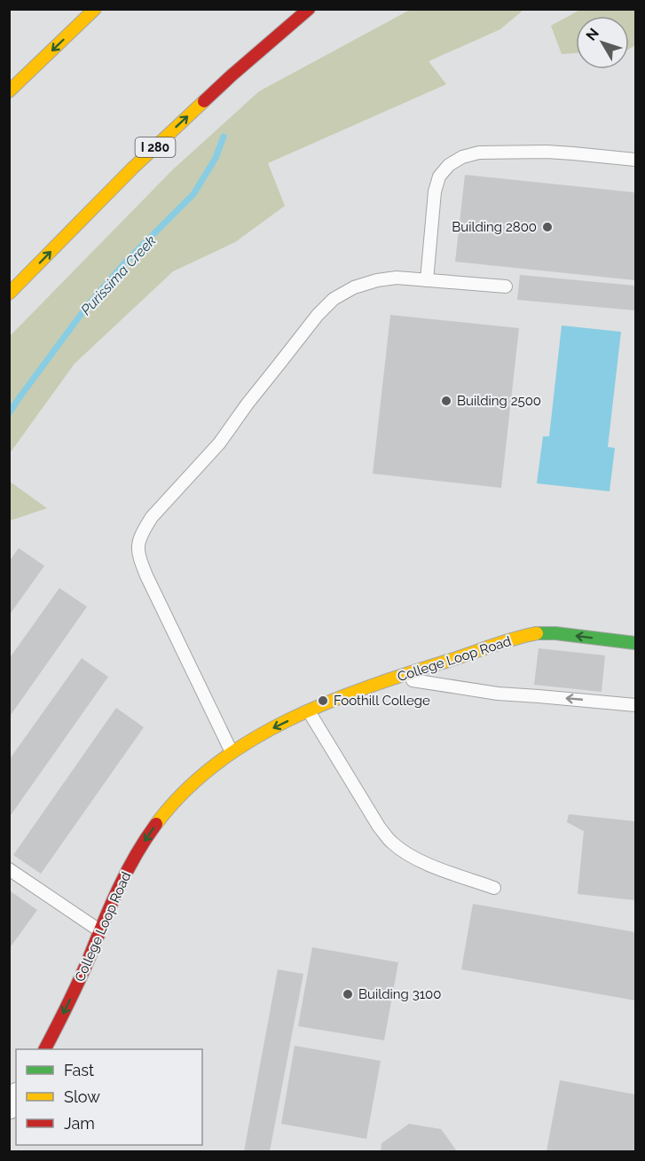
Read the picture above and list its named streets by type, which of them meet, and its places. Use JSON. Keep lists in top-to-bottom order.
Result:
{
  "streets": {
    "main road": ["I 280", "College Loop Road"]
  },
  "one_way": ["College Loop Road"],
  "water": ["Purissima Creek"],
  "places": [
    "Building 2800",
    "Building 2500",
    "Foothill College",
    "Building 3100"
  ],
  "legend": ["Fast", "Slow", "Jam"],
  "north": "top left"
}
